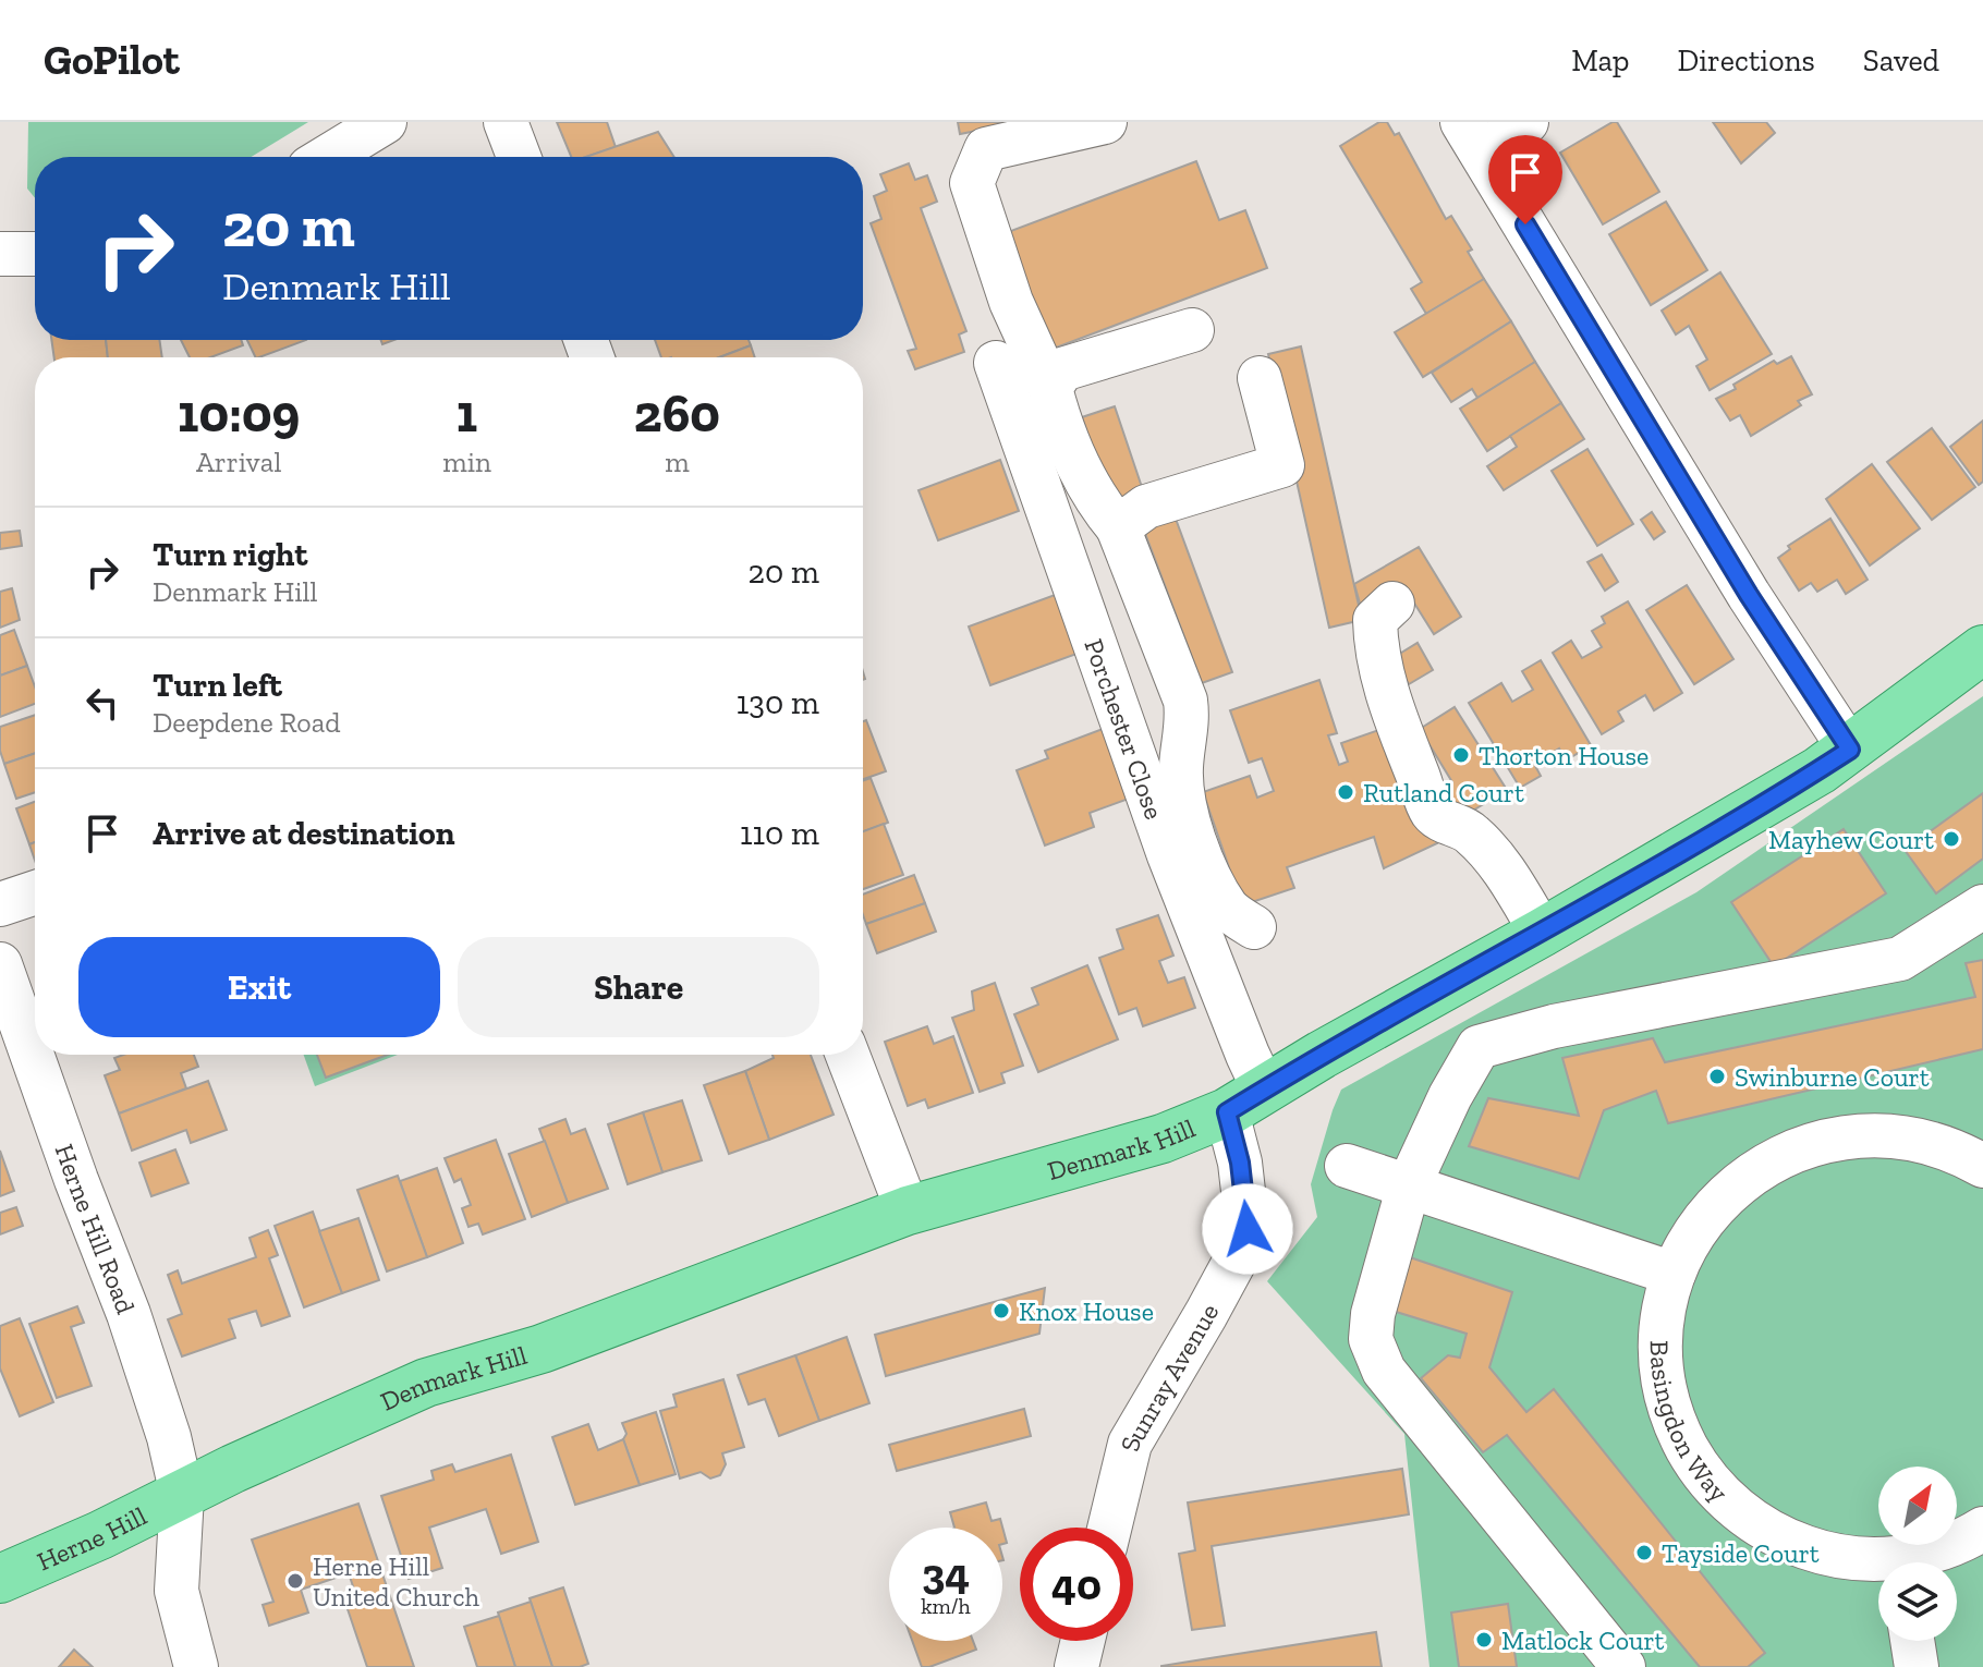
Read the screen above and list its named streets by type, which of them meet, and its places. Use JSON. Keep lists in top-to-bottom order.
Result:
{
  "streets": {
    "main road": ["Denmark Hill", "Herne Hill"],
    "street": [
      "Porchester Close",
      "Herne Hill Road",
      "Sunray Avenue",
      "Basingdon Way"
    ]
  },
  "crossings": [
    ["Porchester Close", "Denmark Hill"],
    ["Porchester Close", "Sunray Avenue"],
    ["Denmark Hill", "Herne Hill Road"],
    ["Denmark Hill", "Sunray Avenue"],
    ["Denmark Hill", "Herne Hill"],
    ["Herne Hill Road", "Herne Hill"]
  ],
  "places": [
    "Thorton House",
    "Rutland Court",
    "Mayhew Court",
    "Swinburne Court",
    "Knox House",
    "Tayside Court",
    "Herne Hill United Church",
    "Matlock Court"
  ],
  "north": "top right",
  "page": {
    "header": "GoPilot",
    "nav": ["Map", "Directions", "Saved"],
    "turn": ["20 m", "Denmark Hill"],
    "eta": [
      "10:09",
      "Arrival",
      "1",
      "min",
      "260",
      "m"
    ],
    "list": [
      {
        "name": "Turn right",
        "note": "Denmark Hill",
        "value": "20 m"
      },
      {
        "name": "Turn left",
        "note": "Deepdene Road",
        "value": "130 m"
      },
      {
        "name": "Arrive at destination",
        "value": "110 m"
      }
    ],
    "buttons": ["Exit", "Share"],
    "speed": "34 km/h",
    "limit": "40"
  }
}
